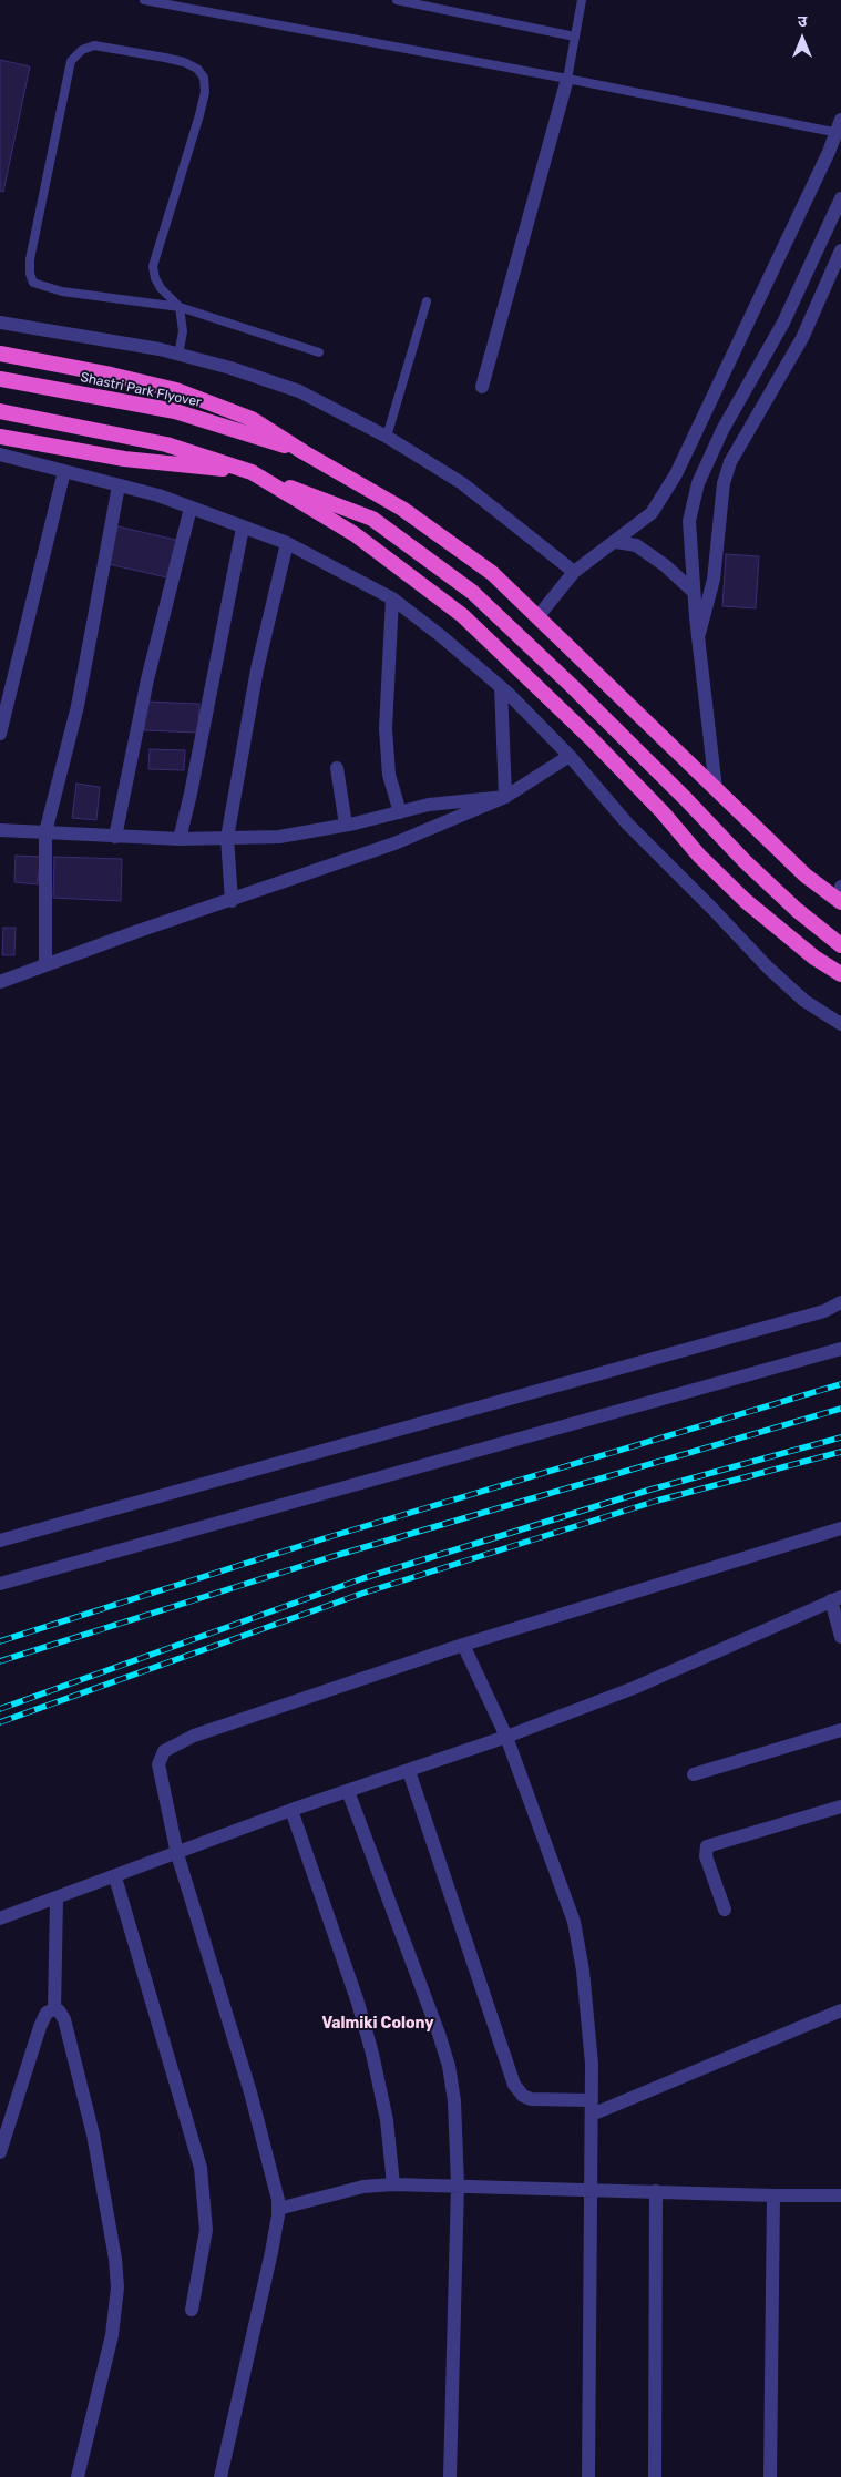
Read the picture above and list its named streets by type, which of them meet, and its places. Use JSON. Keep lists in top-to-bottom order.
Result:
{
  "streets": {
    "highway": ["Shastri Park Flyover"]
  },
  "districts": ["Valmiki Colony"],
  "north": "top"
}
